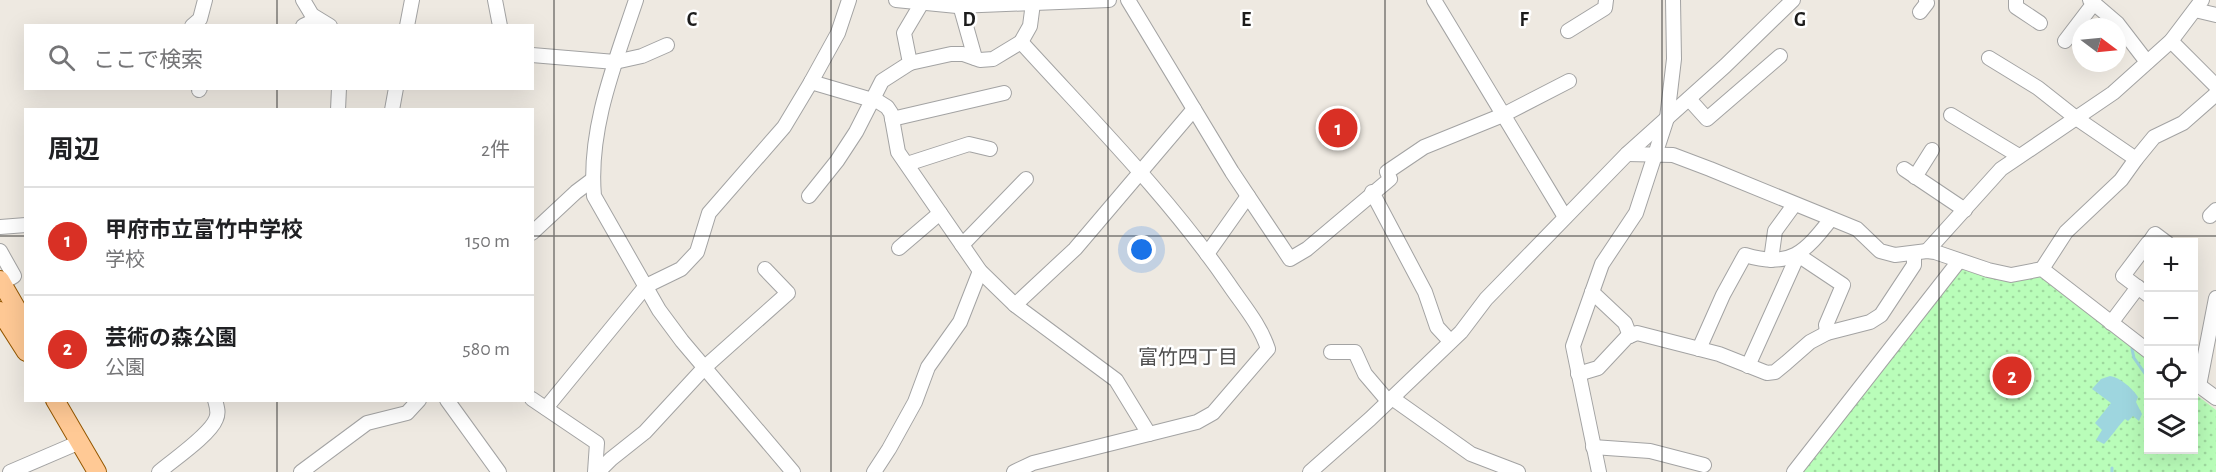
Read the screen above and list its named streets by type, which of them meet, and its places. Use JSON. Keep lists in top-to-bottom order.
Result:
{
  "districts": ["富竹四丁目"],
  "north": "right",
  "page": {
    "search": "ここで検索",
    "pins": ["1", "2"],
    "heading": ["周辺", "2件"],
    "list": [
      {
        "mark": "1",
        "name": "甲府市立富竹中学校",
        "note": "学校",
        "value": "150 m"
      },
      {
        "mark": "2",
        "name": "芸術の森公園",
        "note": "公園",
        "value": "580 m"
      }
    ],
    "map_buttons": ["+", "−"]
  },
  "grid": {
    "columns": [
      "C",
      "D",
      "E",
      "F",
      "G"
    ]
  }
}
